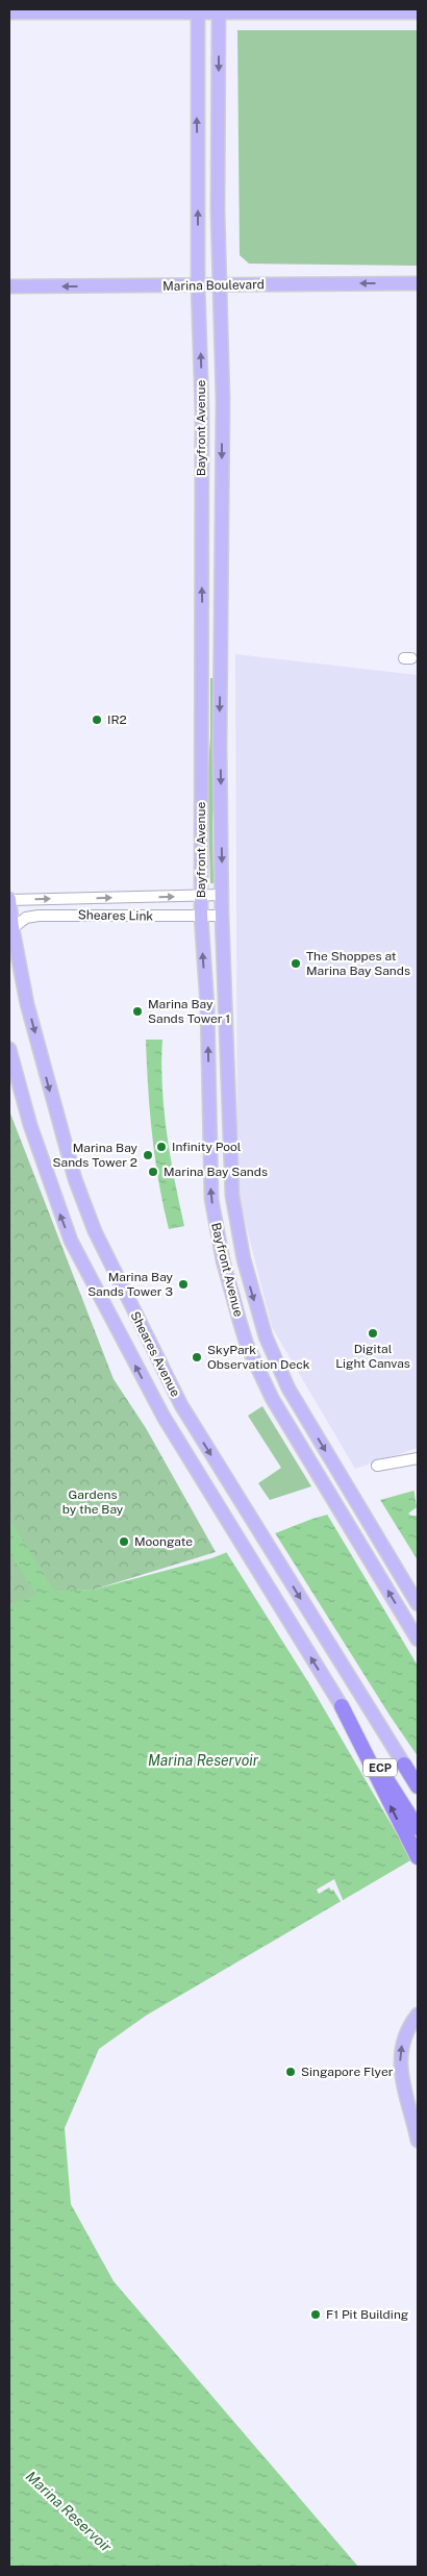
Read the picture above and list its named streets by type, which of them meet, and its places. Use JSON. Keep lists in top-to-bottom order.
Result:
{
  "streets": {
    "highway": ["ECP"],
    "main road": ["Marina Boulevard", "Bayfront Avenue", "Sheares Avenue"],
    "street": ["Sheares Link"]
  },
  "crossings": [
    ["Marina Boulevard", "Bayfront Avenue"],
    ["Bayfront Avenue", "Sheares Link"],
    ["Sheares Link", "Sheares Avenue"],
    ["Sheares Avenue", "ECP"]
  ],
  "one_way": ["Marina Boulevard"],
  "water": ["Marina Reservoir"],
  "parks": ["Gardens by the Bay"],
  "places": [
    "IR2",
    "The Shoppes at Marina Bay Sands",
    "Marina Bay Sands Tower 1",
    "Infinity Pool",
    "Marina Bay Sands Tower 2",
    "Marina Bay Sands",
    "Marina Bay Sands Tower 3",
    "Digital Light Canvas",
    "SkyPark Observation Deck",
    "Moongate",
    "Singapore Flyer",
    "F1 Pit Building"
  ]
}
